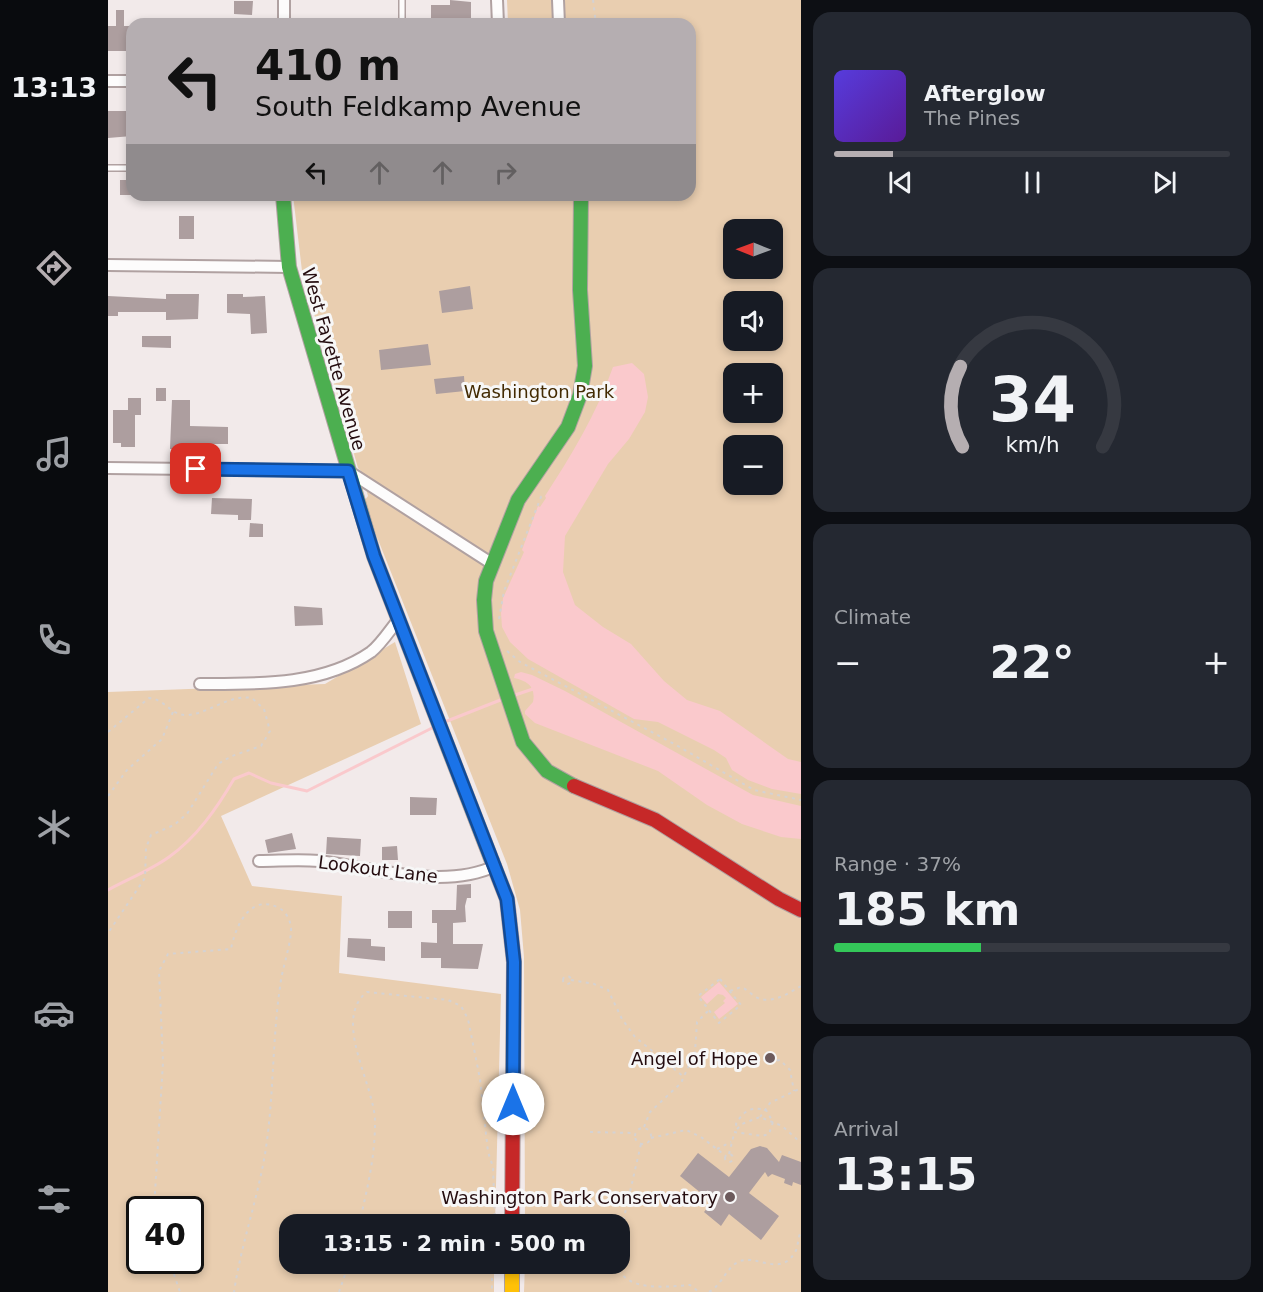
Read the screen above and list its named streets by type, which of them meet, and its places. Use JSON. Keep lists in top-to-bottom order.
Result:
{
  "streets": {
    "street": ["West Fayette Avenue", "Lookout Lane"]
  },
  "crossings": [
    ["West Fayette Avenue", "Lookout Lane"]
  ],
  "parks": ["Washington Park"],
  "places": ["Angel of Hope", "Washington Park Conservatory"],
  "north": "left",
  "page": {
    "tabs": "13:13",
    "turn": ["410 m", "South Feldkamp Avenue"],
    "song": ["Afterglow", "The Pines"],
    "map_buttons": ["+", "−"],
    "tile": [
      "Climate",
      ["Range · 37%", "185 km"],
      ["Arrival", "13:15"]
    ],
    "heat": ["−", "22°", "+"],
    "limit": "40",
    "trip": "13:15 · 2 min · 500 m",
    "gauge": ["34", "km/h"]
  }
}
